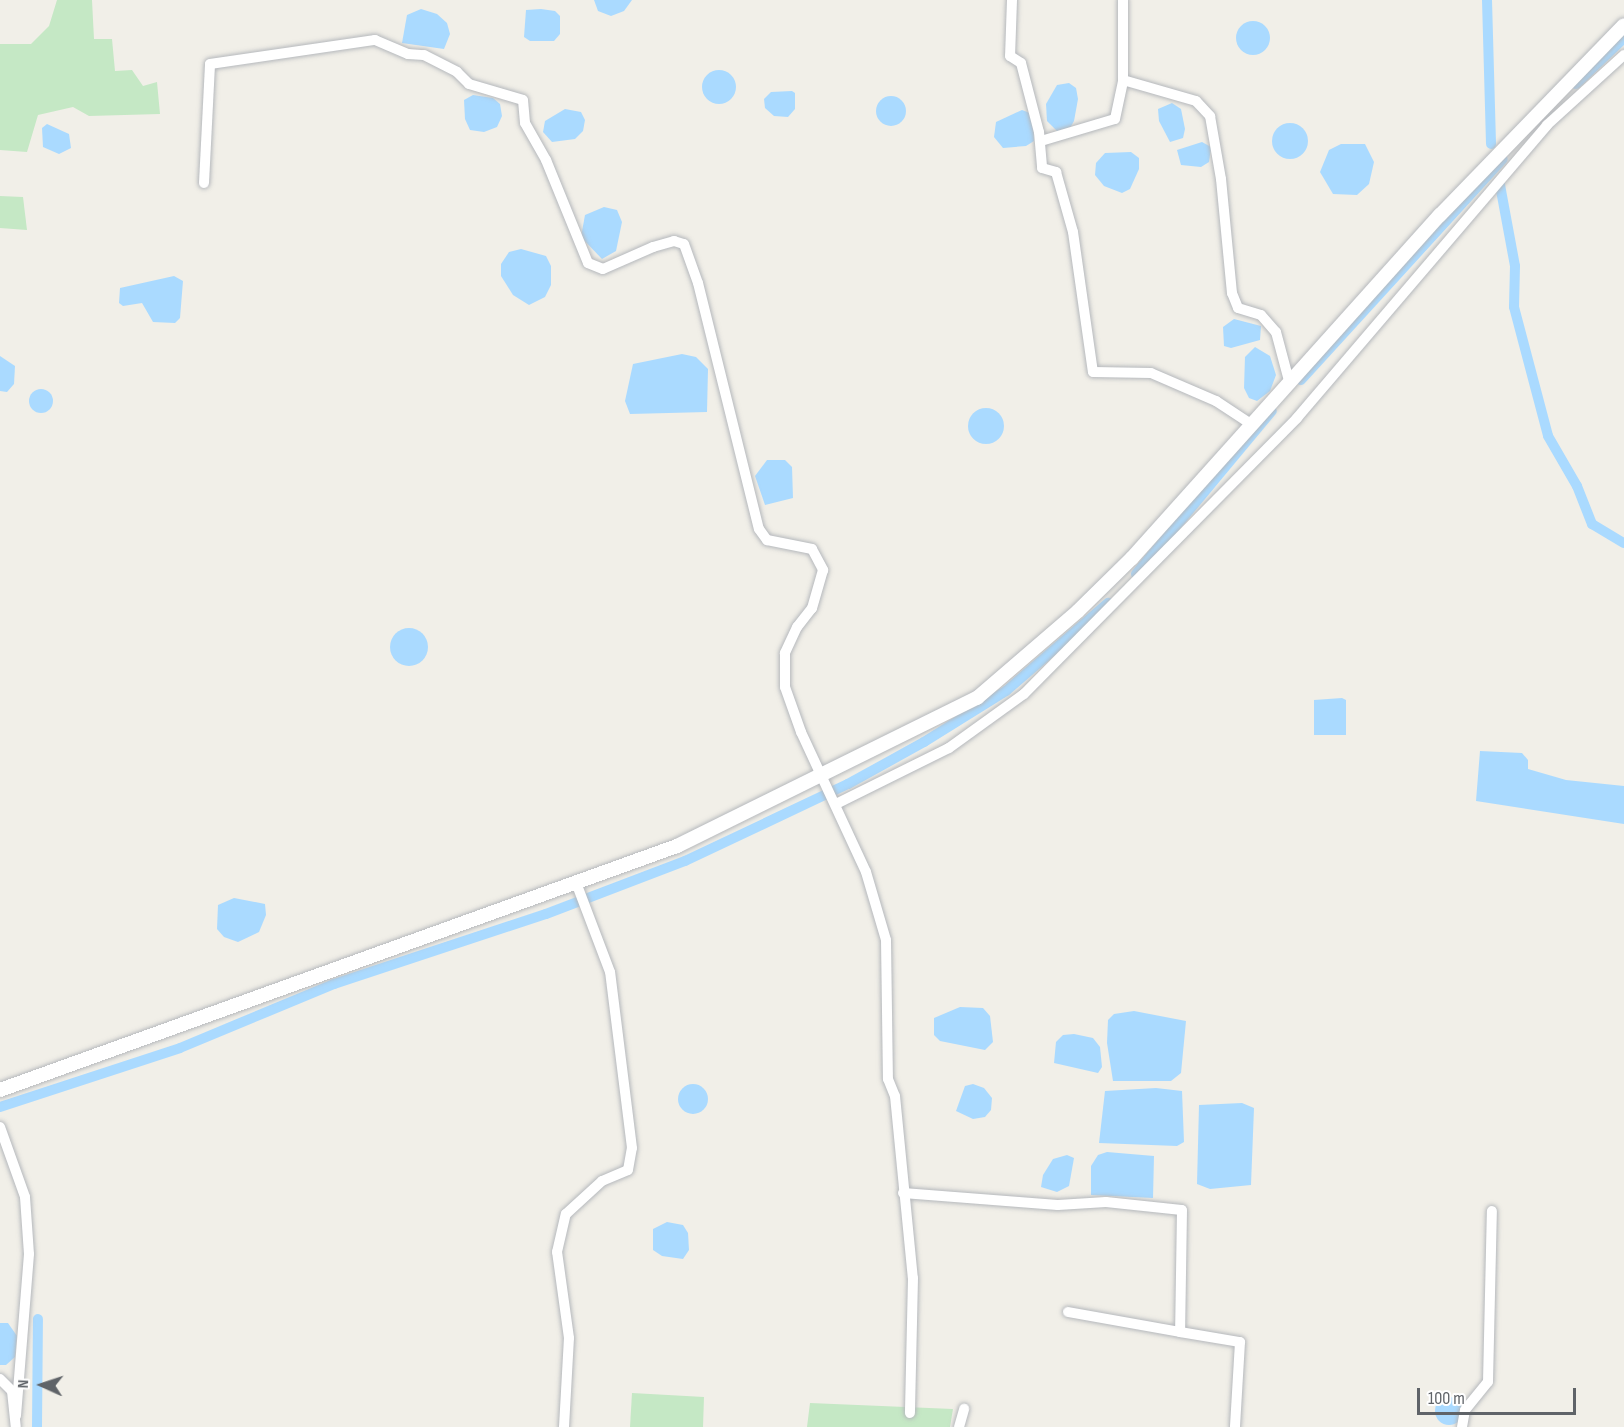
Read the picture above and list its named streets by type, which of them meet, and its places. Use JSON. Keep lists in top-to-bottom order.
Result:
{
  "scale_bar": "100 m",
  "north": "left"
}
